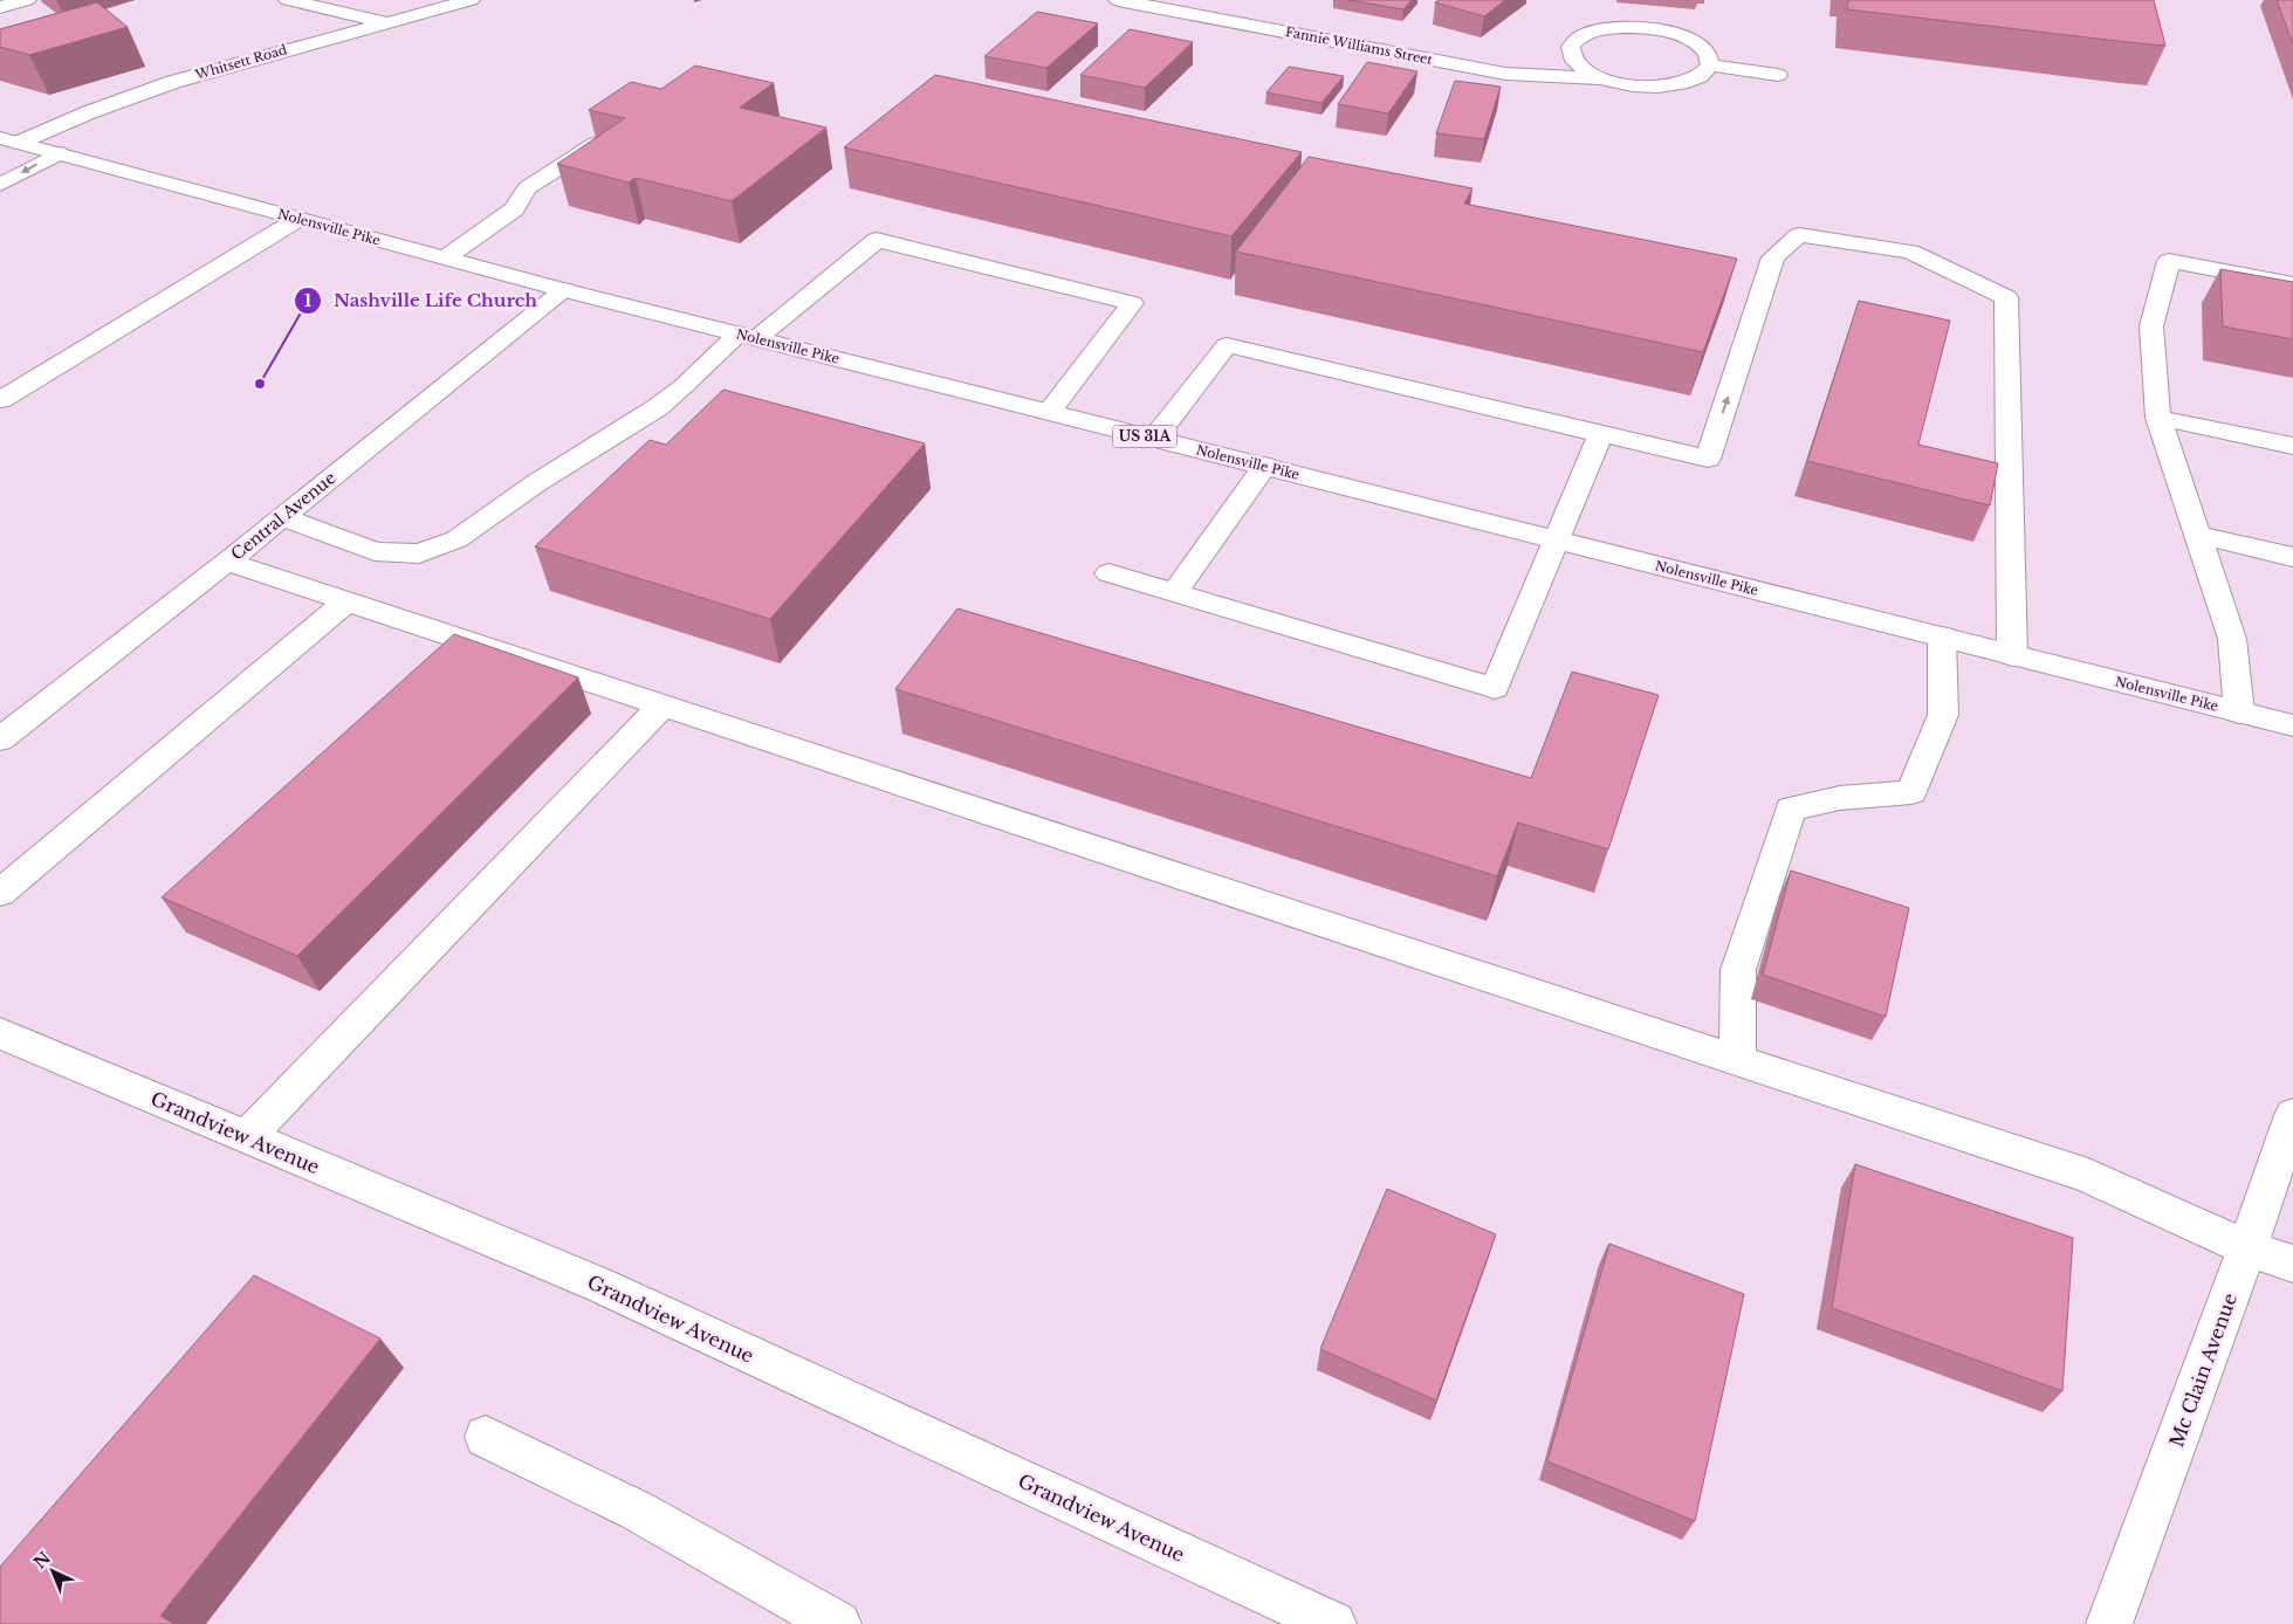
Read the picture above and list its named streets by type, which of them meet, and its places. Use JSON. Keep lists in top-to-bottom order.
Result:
{
  "streets": {
    "street": [
      "Fannie Williams Street",
      "Whitsett Road",
      "Nolensville Pike",
      "US 31A",
      "Central Avenue",
      "Grandview Avenue",
      "Mc Clain Avenue"
    ]
  },
  "crossings": [
    ["Whitsett Road", "Nolensville Pike"],
    ["Nolensville Pike", "Central Avenue"]
  ],
  "places": ["Nashville Life Church"],
  "north": "top left"
}
